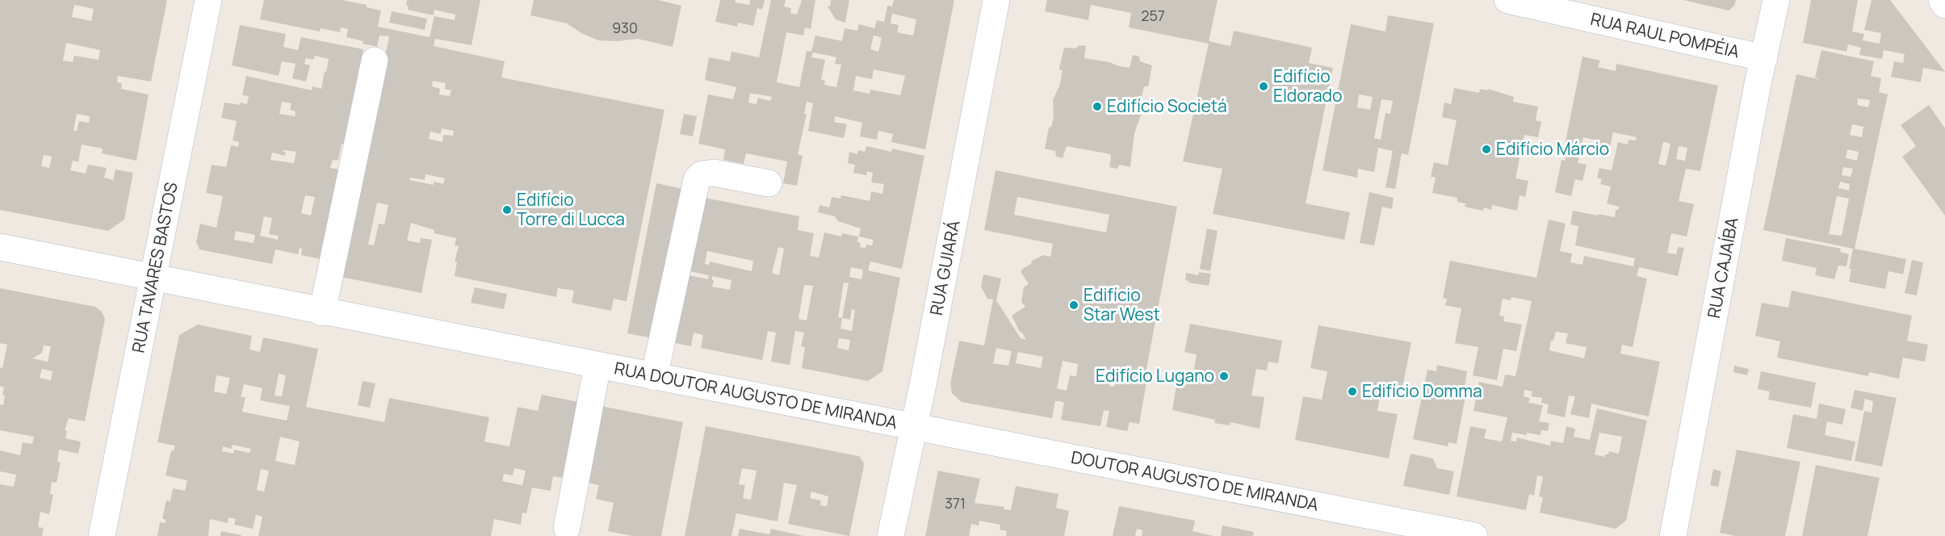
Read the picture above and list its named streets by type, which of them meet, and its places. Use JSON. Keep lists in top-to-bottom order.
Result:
{
  "streets": {
    "street": [
      "RUA RAUL POMPÉIA",
      "RUA TAVARES BASTOS",
      "RUA GUIARÁ",
      "RUA CAJAÍBA",
      "RUA DOUTOR AUGUSTO DE MIRANDA",
      "DOUTOR AUGUSTO DE MIRANDA"
    ]
  },
  "crossings": [
    ["RUA RAUL POMPÉIA", "RUA CAJAÍBA"],
    ["RUA TAVARES BASTOS", "RUA DOUTOR AUGUSTO DE MIRANDA"],
    ["RUA GUIARÁ", "RUA DOUTOR AUGUSTO DE MIRANDA"],
    ["RUA GUIARÁ", "DOUTOR AUGUSTO DE MIRANDA"],
    ["RUA DOUTOR AUGUSTO DE MIRANDA", "DOUTOR AUGUSTO DE MIRANDA"]
  ],
  "places": [
    "Edifício Eldorado",
    "Edifício Societá",
    "Edifício Márcio",
    "Edifício Torre di Lucca",
    "Edifício Star West",
    "Edifício Lugano",
    "Edifício Domma"
  ],
  "house_numbers": ["257", "930", "371"]
}
